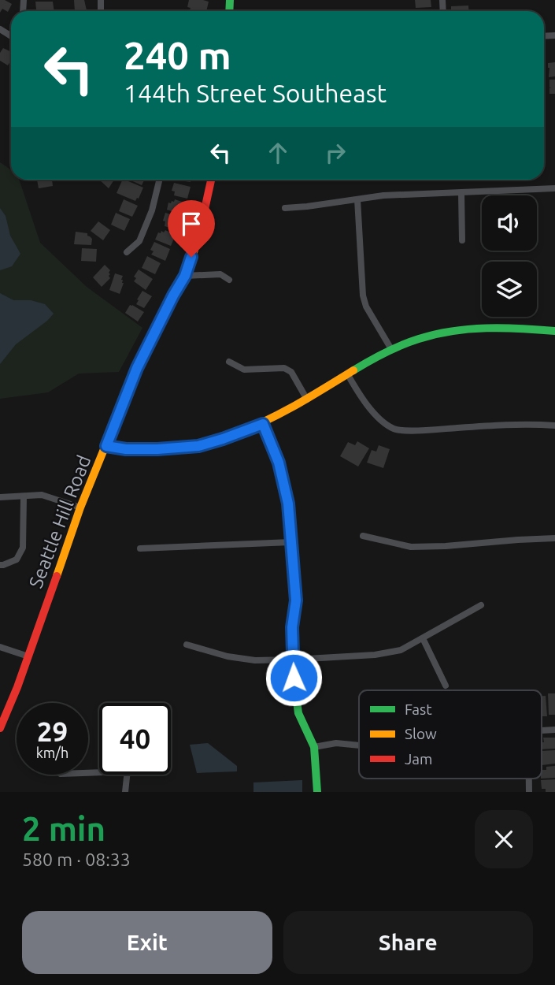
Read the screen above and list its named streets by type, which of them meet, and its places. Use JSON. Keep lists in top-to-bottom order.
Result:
{
  "streets": {
    "street": ["Seattle Hill Road"]
  },
  "legend": ["Fast", "Slow", "Jam"],
  "page": {
    "turn": ["240 m", "144th Street Southeast"],
    "speed": "29 km/h",
    "limit": "40",
    "heading": ["2 min", "580 m · 08:33"],
    "buttons": ["Exit", "Share"]
  }
}
